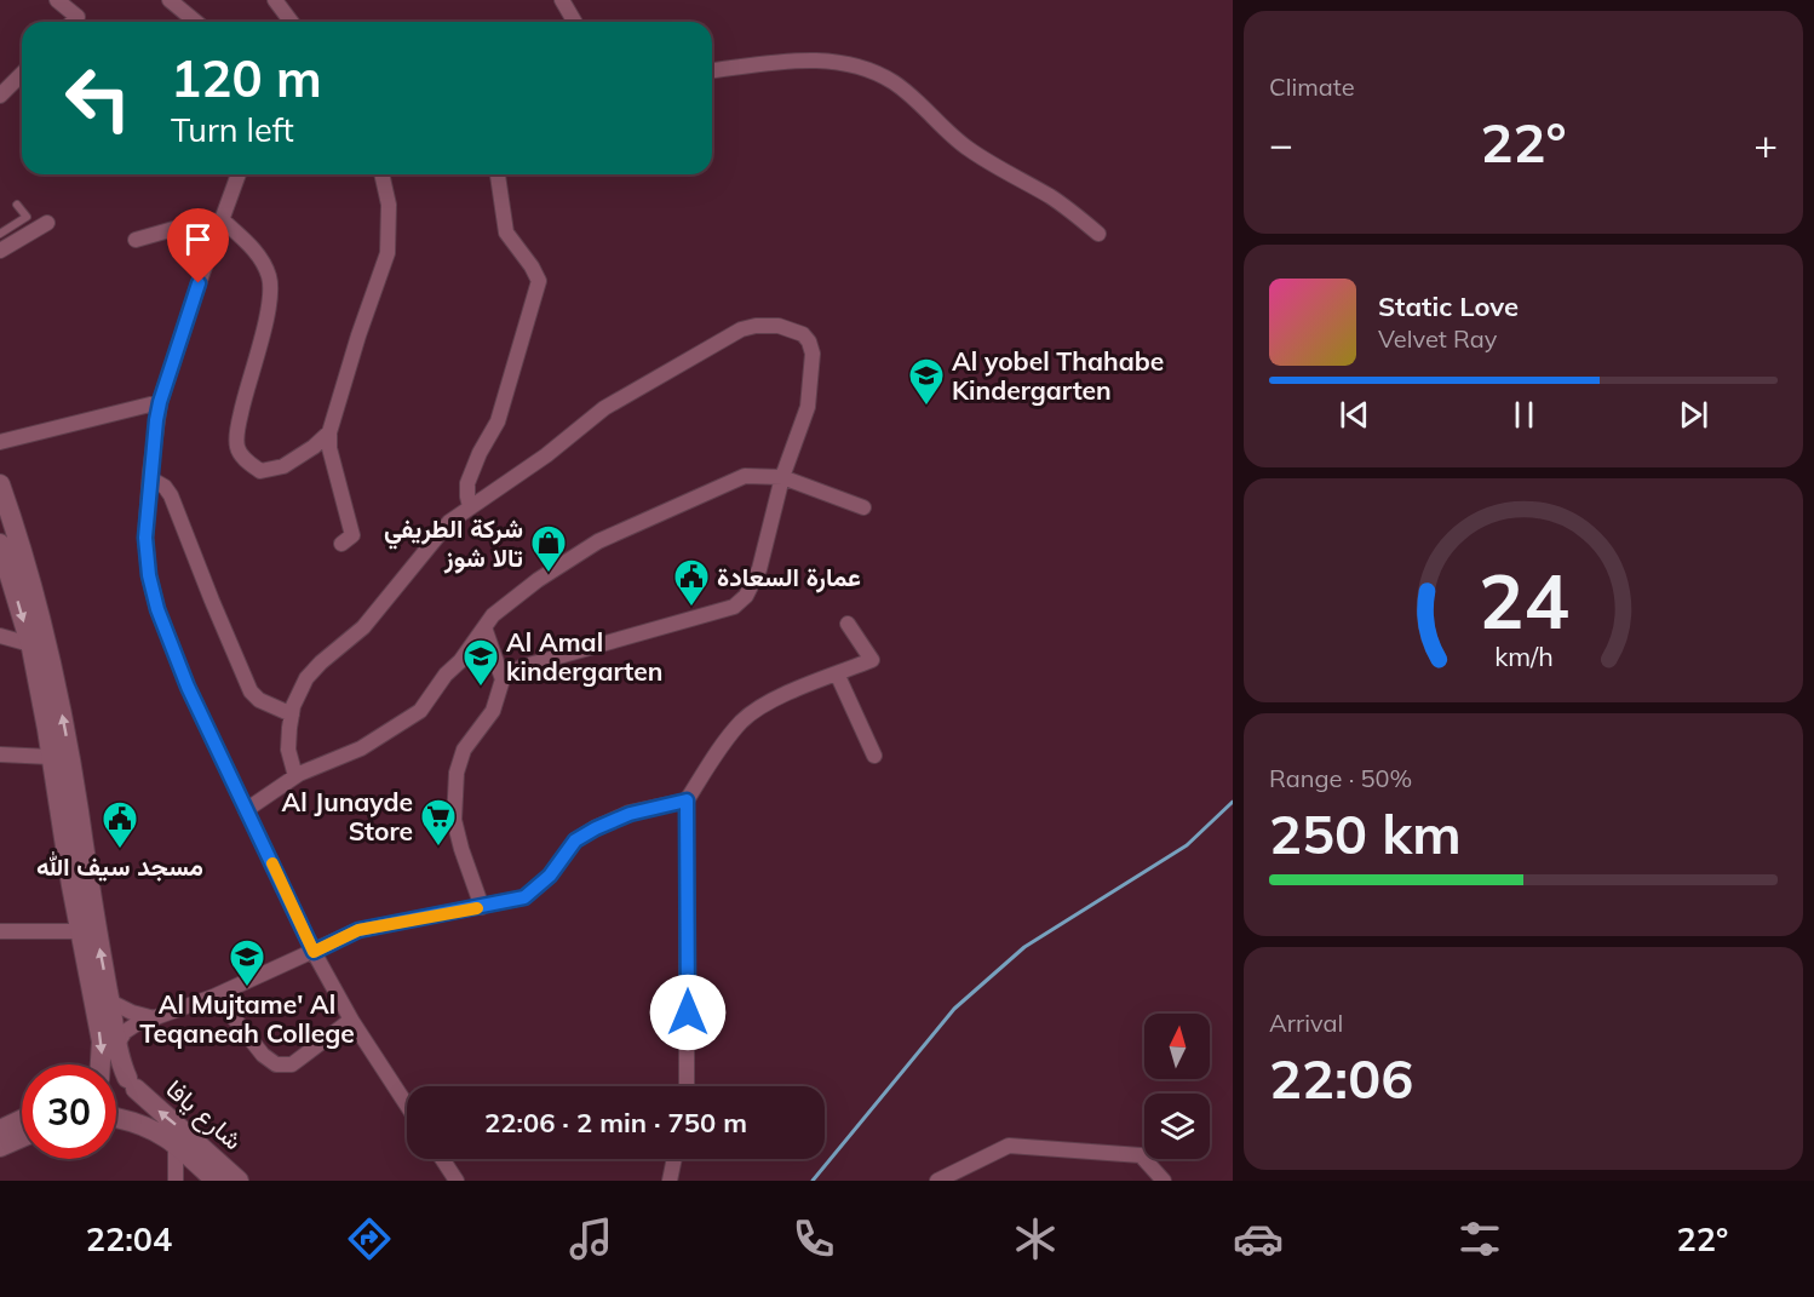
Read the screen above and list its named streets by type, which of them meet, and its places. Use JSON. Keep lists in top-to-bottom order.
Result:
{
  "streets": {
    "main road": ["شارع يافا"]
  },
  "places": {
    "school or university": ["Al yobel Thahabe Kindergarten", "Al Amal kindergarten", "Al Mujtame' Al Teqaneah College"],
    "shop": ["شركة الطريفي تالا شوز"],
    "public building": ["عمارة السعادة", "مسجد سيف الله"],
    "supermarket": ["Al Junayde Store"]
  },
  "north": "top",
  "page": {
    "tile": [
      "Climate",
      ["Range · 50%", "250 km"],
      ["Arrival", "22:06"]
    ],
    "turn": ["120 m", "Turn left"],
    "heat": ["−", "22°", "+"],
    "song": ["Static Love", "Velvet Ray"],
    "limit": "30",
    "trip": "22:06 · 2 min · 750 m",
    "tabs": ["22:04", "22°"],
    "gauge": ["24", "km/h"]
  }
}
